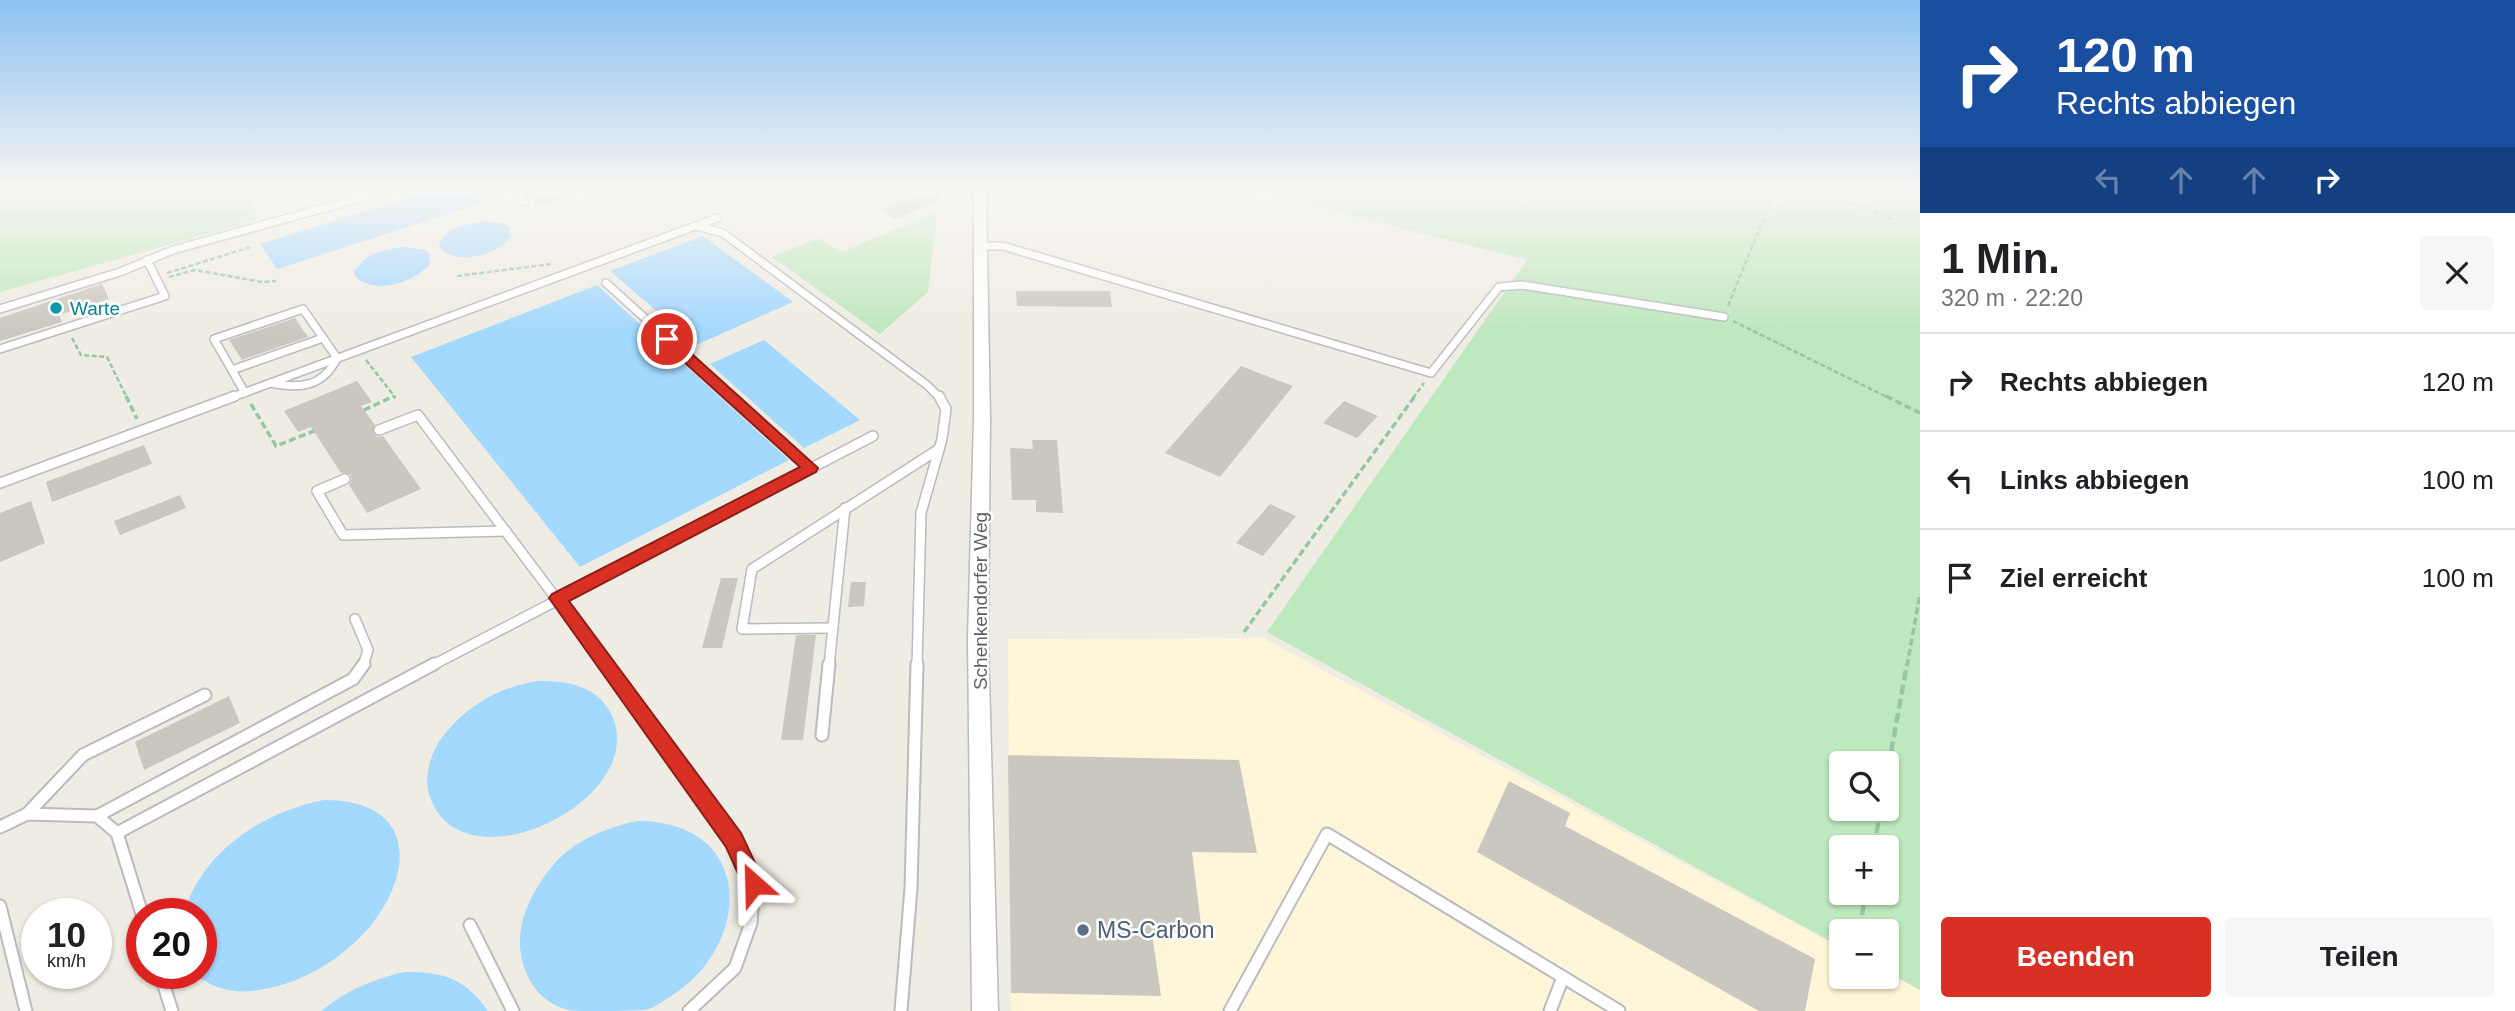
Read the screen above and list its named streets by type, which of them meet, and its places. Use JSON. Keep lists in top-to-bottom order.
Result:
{
  "streets": {
    "street": ["Schenkendorfer Weg"]
  },
  "places": ["Warte", "MS-Carbon"],
  "page": {
    "turn": ["120 m", "Rechts abbiegen"],
    "heading": ["1 Min.", "320 m · 22:20"],
    "list": [
      {
        "name": "Rechts abbiegen",
        "value": "120 m"
      },
      {
        "name": "Links abbiegen",
        "value": "100 m"
      },
      {
        "name": "Ziel erreicht",
        "value": "100 m"
      }
    ],
    "map_buttons": ["+", "−"],
    "speed": "10 km/h",
    "limit": "20",
    "buttons": ["Beenden", "Teilen"]
  }
}
